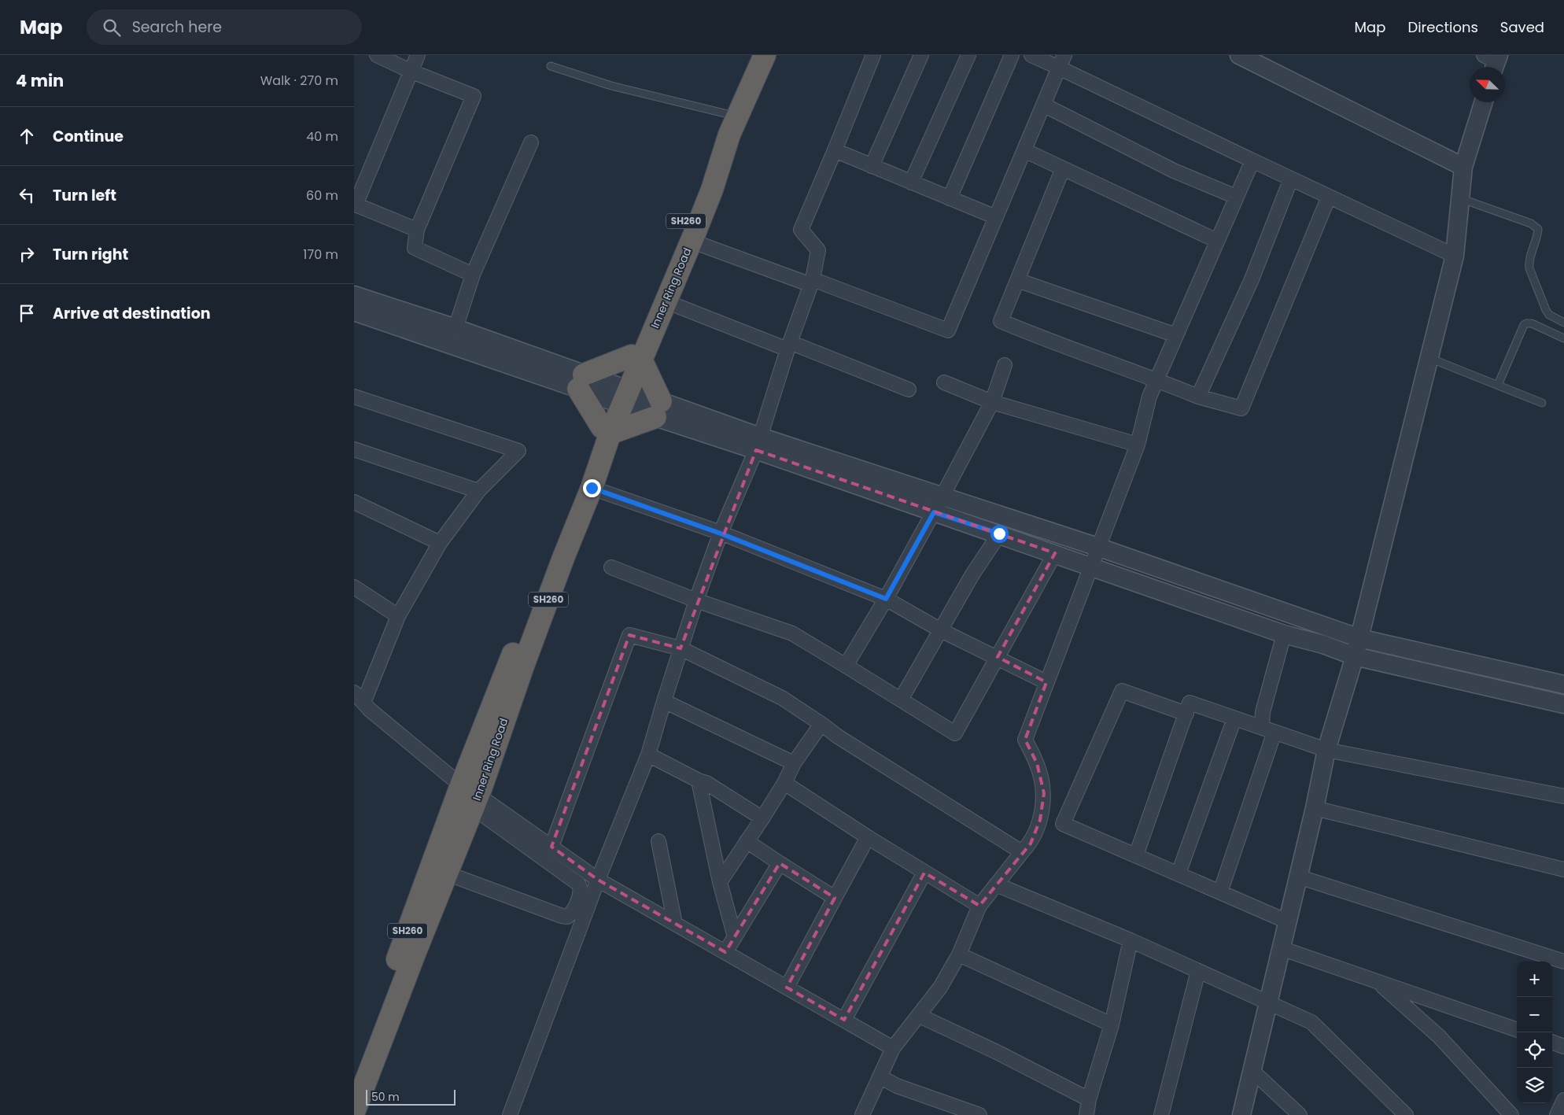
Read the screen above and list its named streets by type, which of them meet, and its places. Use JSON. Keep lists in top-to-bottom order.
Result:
{
  "streets": {
    "highway": ["SH260", "Inner Ring Road"]
  },
  "scale_bar": "50 m",
  "north": "top left",
  "page": {
    "header": "Map",
    "search": "Search here",
    "nav": ["Map", "Directions", "Saved"],
    "heading": ["4 min", "Walk · 270 m"],
    "list": [
      ["Continue", "40 m"],
      ["Turn left", "60 m"],
      ["Turn right", "170 m"],
      "Arrive at destination"
    ],
    "map_buttons": ["+", "−"],
    "scale": "50 m"
  }
}
